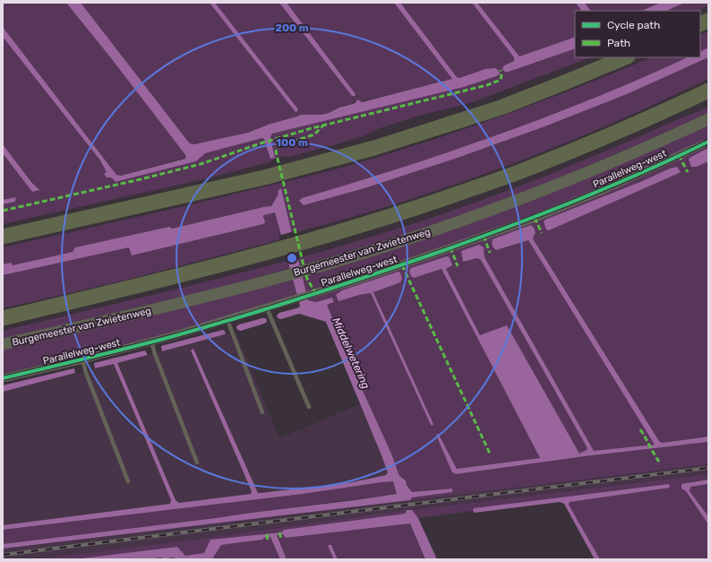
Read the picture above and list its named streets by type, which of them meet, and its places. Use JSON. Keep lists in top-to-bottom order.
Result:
{
  "streets": {
    "main road": ["Burgemeester van Zwietenweg"],
    "street": ["Parallelweg-west"]
  },
  "water": ["Middelwetering"],
  "legend": ["Cycle path", "Path"],
  "rings": ["200 m", "100 m"]
}
